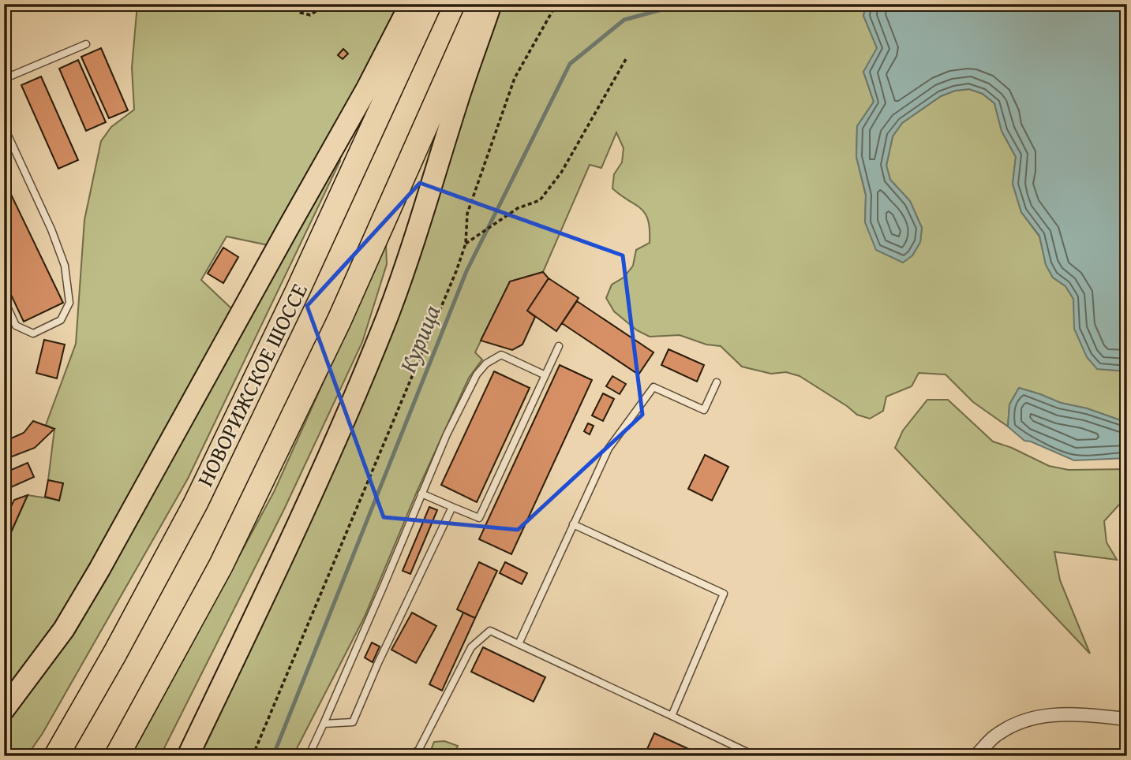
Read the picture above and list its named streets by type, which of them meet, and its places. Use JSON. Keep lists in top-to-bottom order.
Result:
{
  "streets": {
    "highway": ["НОВОРИЖСКОЕ ШОССЕ"]
  },
  "water": ["Курица"]
}
